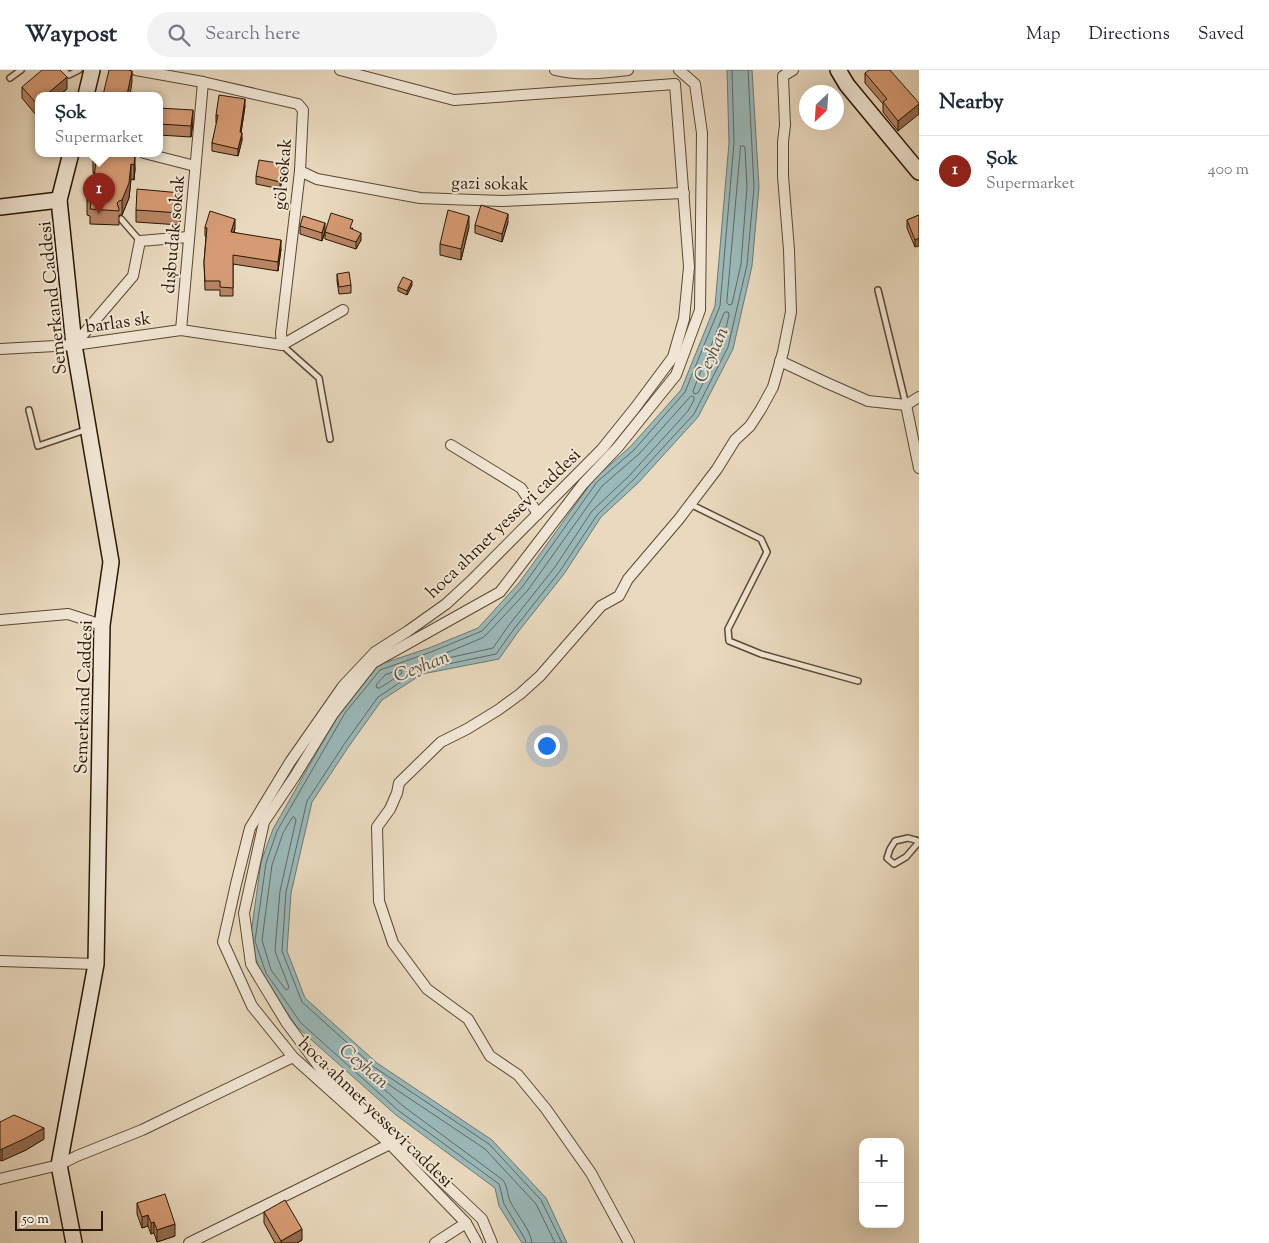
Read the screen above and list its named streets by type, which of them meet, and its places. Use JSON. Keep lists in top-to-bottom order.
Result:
{
  "streets": {
    "street": [
      "göl sokak",
      "gazi sokak",
      "dışbudak sokak",
      "Semerkand Caddesi",
      "barlas sk",
      "hoca ahmet yessevi caddesi"
    ]
  },
  "crossings": [
    ["göl sokak", "gazi sokak"],
    ["göl sokak", "dışbudak sokak"],
    ["göl sokak", "barlas sk"],
    ["gazi sokak", "hoca ahmet yessevi caddesi"],
    ["dışbudak sokak", "barlas sk"],
    ["Semerkand Caddesi", "barlas sk"]
  ],
  "water": ["Ceyhan"],
  "scale_bar": "50 m",
  "north": "bottom left",
  "page": {
    "header": "Waypost",
    "search": "Search here",
    "nav": ["Map", "Directions", "Saved"],
    "heading": "Nearby",
    "popup": ["Şok", "Supermarket"],
    "list": [
      {
        "mark": "1",
        "name": "Şok",
        "note": "Supermarket",
        "value": "400 m"
      }
    ],
    "pins": "1",
    "map_buttons": ["+", "−"],
    "scale": "50 m"
  }
}
